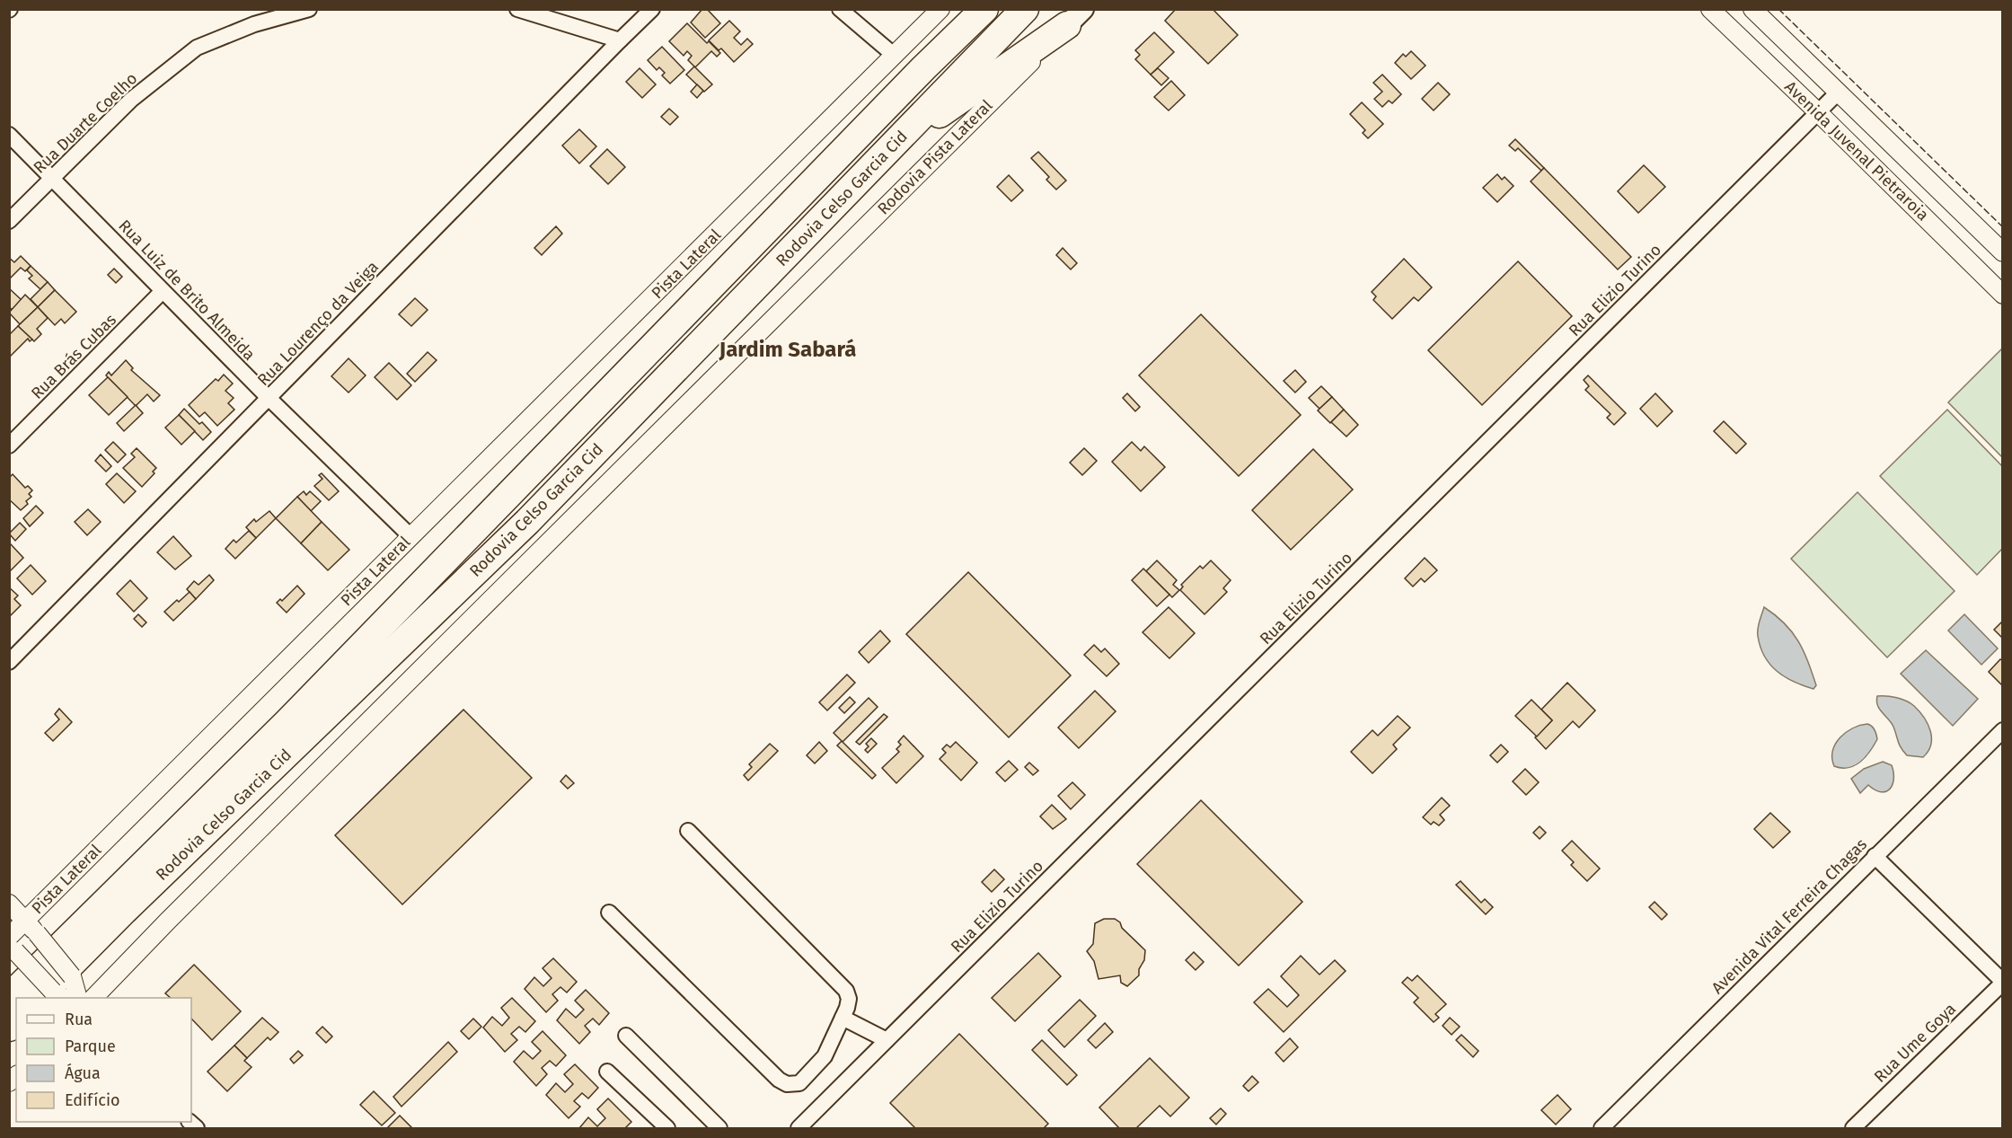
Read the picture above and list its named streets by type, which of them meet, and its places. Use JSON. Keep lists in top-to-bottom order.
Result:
{
  "streets": {
    "highway": ["Rodovia Celso Garcia Cid"],
    "street": [
      "Rua Duarte Coelho",
      "Avenida Juvenal Pietraroia",
      "Rodovia Pista Lateral",
      "Pista Lateral",
      "Rua Luiz de Brito Almeida",
      "Rua Elizio Turino",
      "Rua Lourenço da Veiga",
      "Rua Brás Cubas",
      "Avenida Vital Ferreira Chagas",
      "Rua Ume Goya"
    ]
  },
  "crossings": [
    ["Rua Duarte Coelho", "Rua Luiz de Brito Almeida"],
    ["Avenida Juvenal Pietraroia", "Rua Elizio Turino"],
    ["Pista Lateral", "Rua Luiz de Brito Almeida"],
    ["Rua Luiz de Brito Almeida", "Rua Lourenço da Veiga"],
    ["Rua Luiz de Brito Almeida", "Rua Brás Cubas"]
  ],
  "districts": ["Jardim Sabará"],
  "legend": [
    "Rua",
    "Parque",
    "Água",
    "Edifício"
  ]
}
